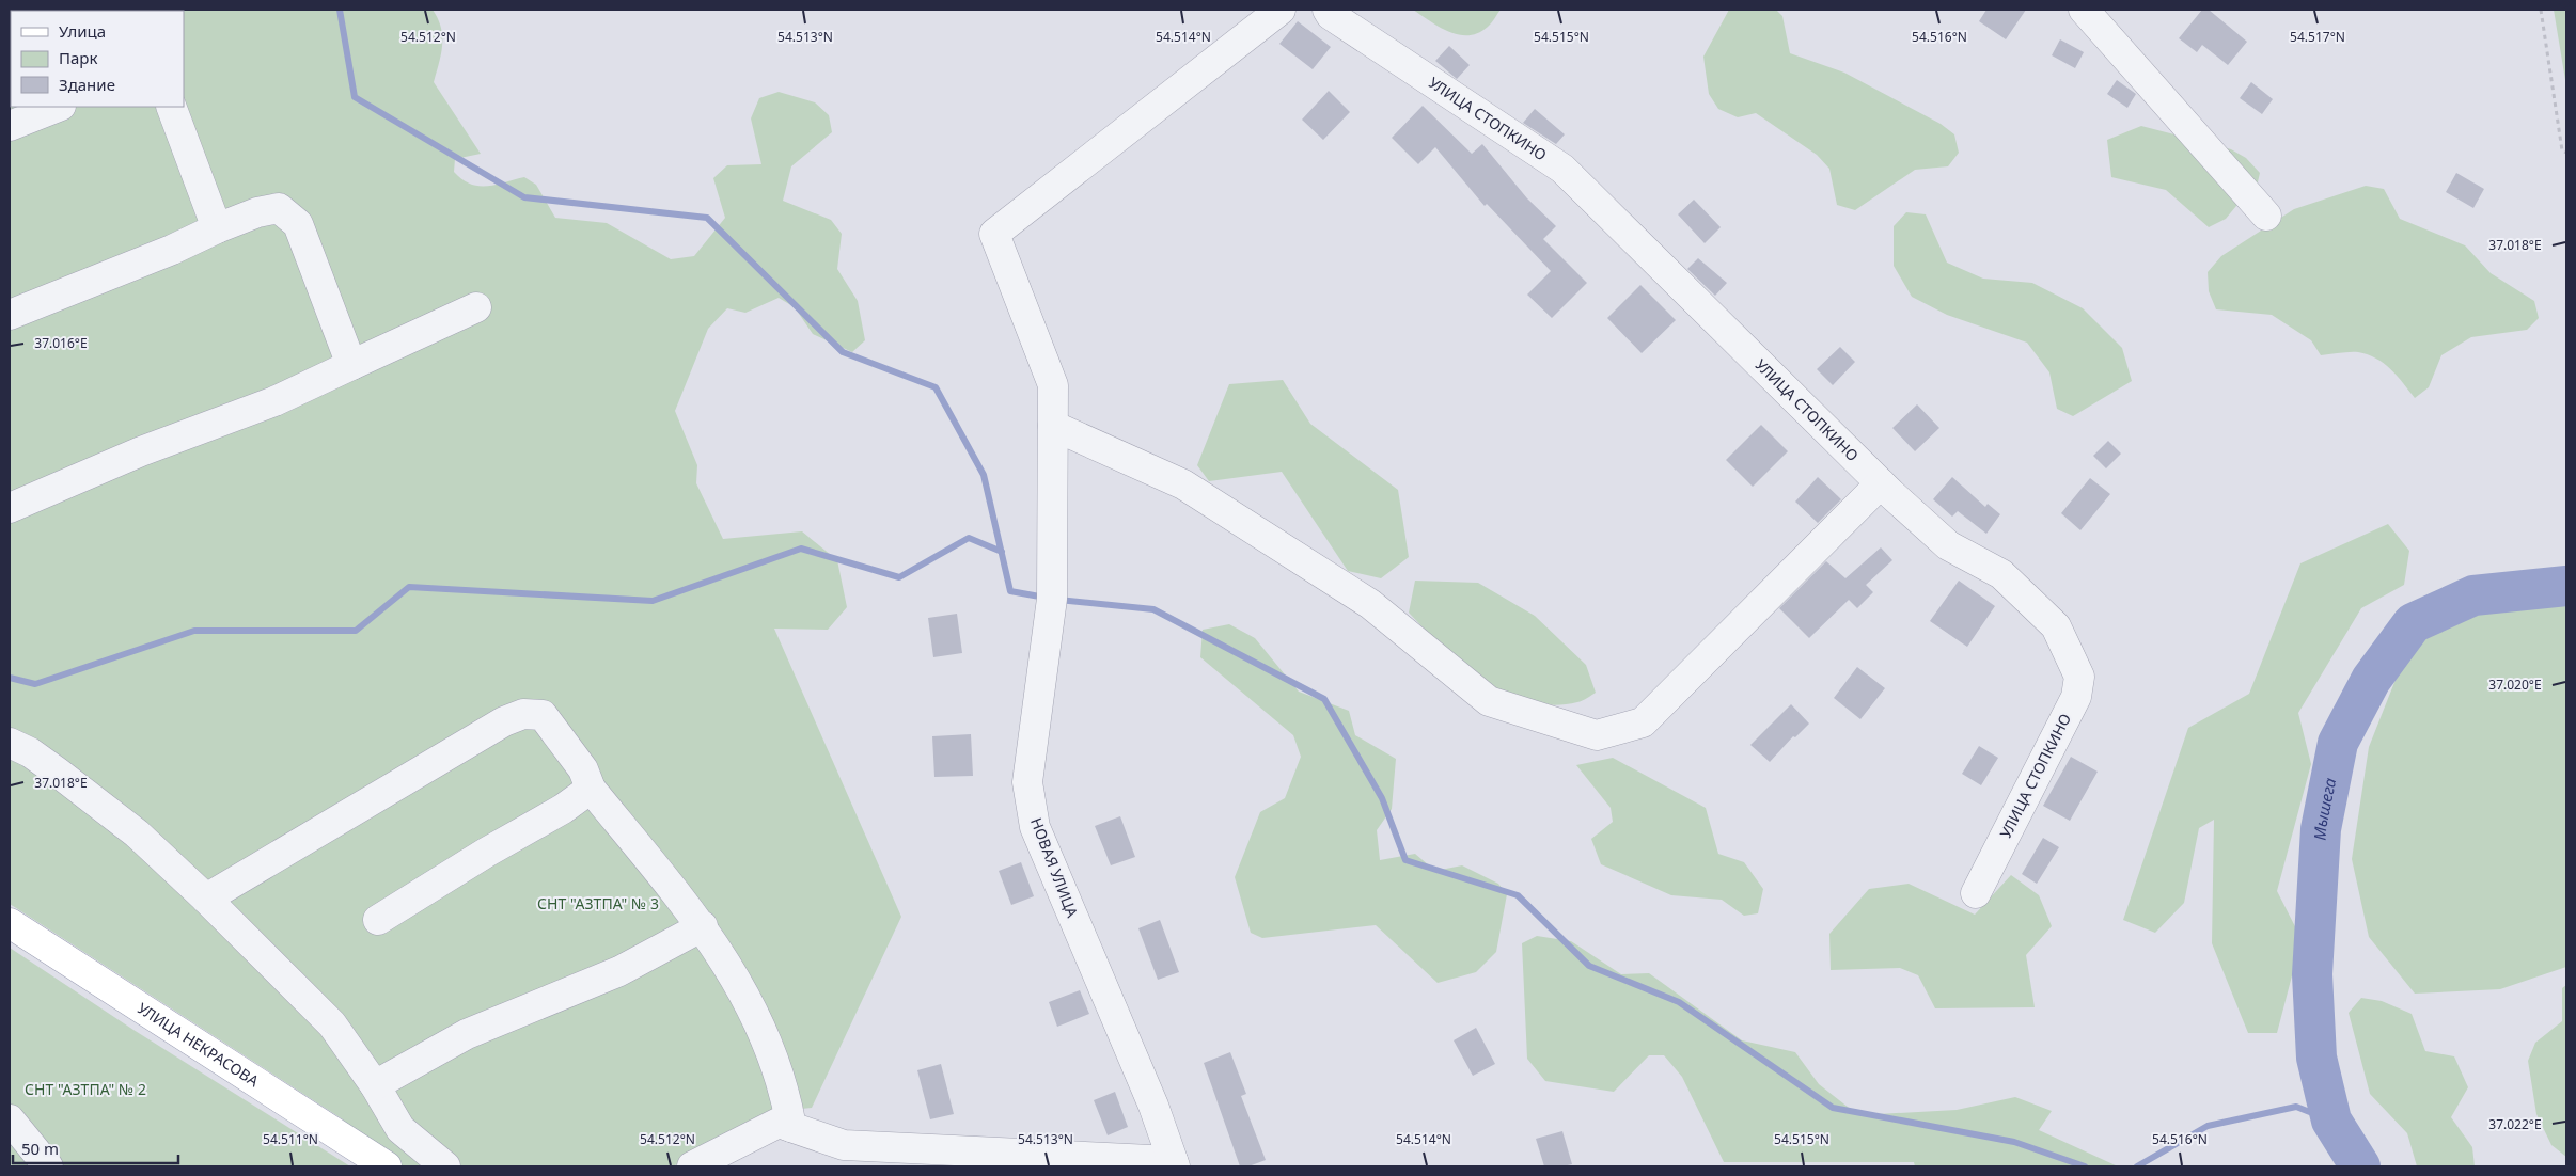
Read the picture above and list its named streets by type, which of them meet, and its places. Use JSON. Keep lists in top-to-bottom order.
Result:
{
  "streets": {
    "main road": ["УЛИЦА НЕКРАСОВА"],
    "street": ["УЛИЦА СТОПКИНО", "НОВАЯ УЛИЦА"]
  },
  "water": ["Мышега"],
  "parks": ["СНТ \"АЗТПА\" № 3", "СНТ \"АЗТПА\" № 2"],
  "legend": ["Улица", "Парк", "Здание"],
  "scale_bar": "50 m",
  "coordinates": [
    "54.512°N",
    "54.513°N",
    "54.514°N",
    "54.515°N",
    "54.516°N",
    "54.517°N",
    "37.018°E",
    "37.016°E",
    "37.020°E",
    "37.022°E",
    "54.511°N"
  ]
}
